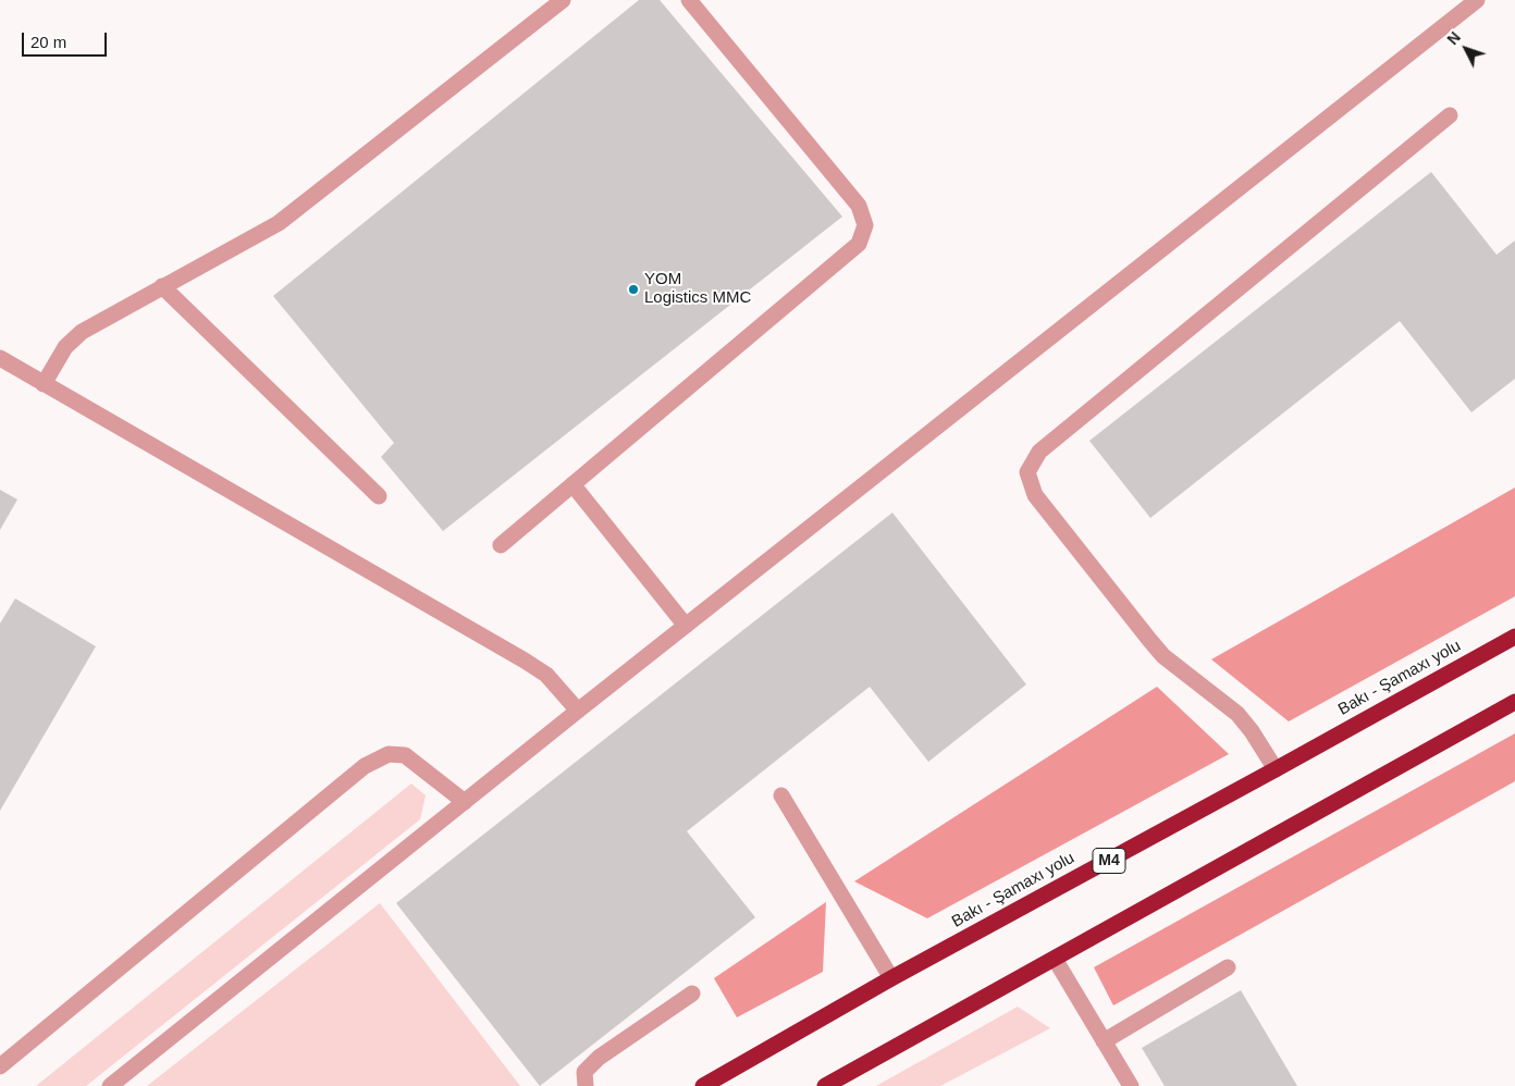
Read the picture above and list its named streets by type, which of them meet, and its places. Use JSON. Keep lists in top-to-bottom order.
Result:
{
  "streets": {
    "highway": ["Bakı - Şamaxı yolu", "M4"]
  },
  "places": ["YOM Logistics MMC"],
  "scale_bar": "20 m",
  "north": "top left"
}
